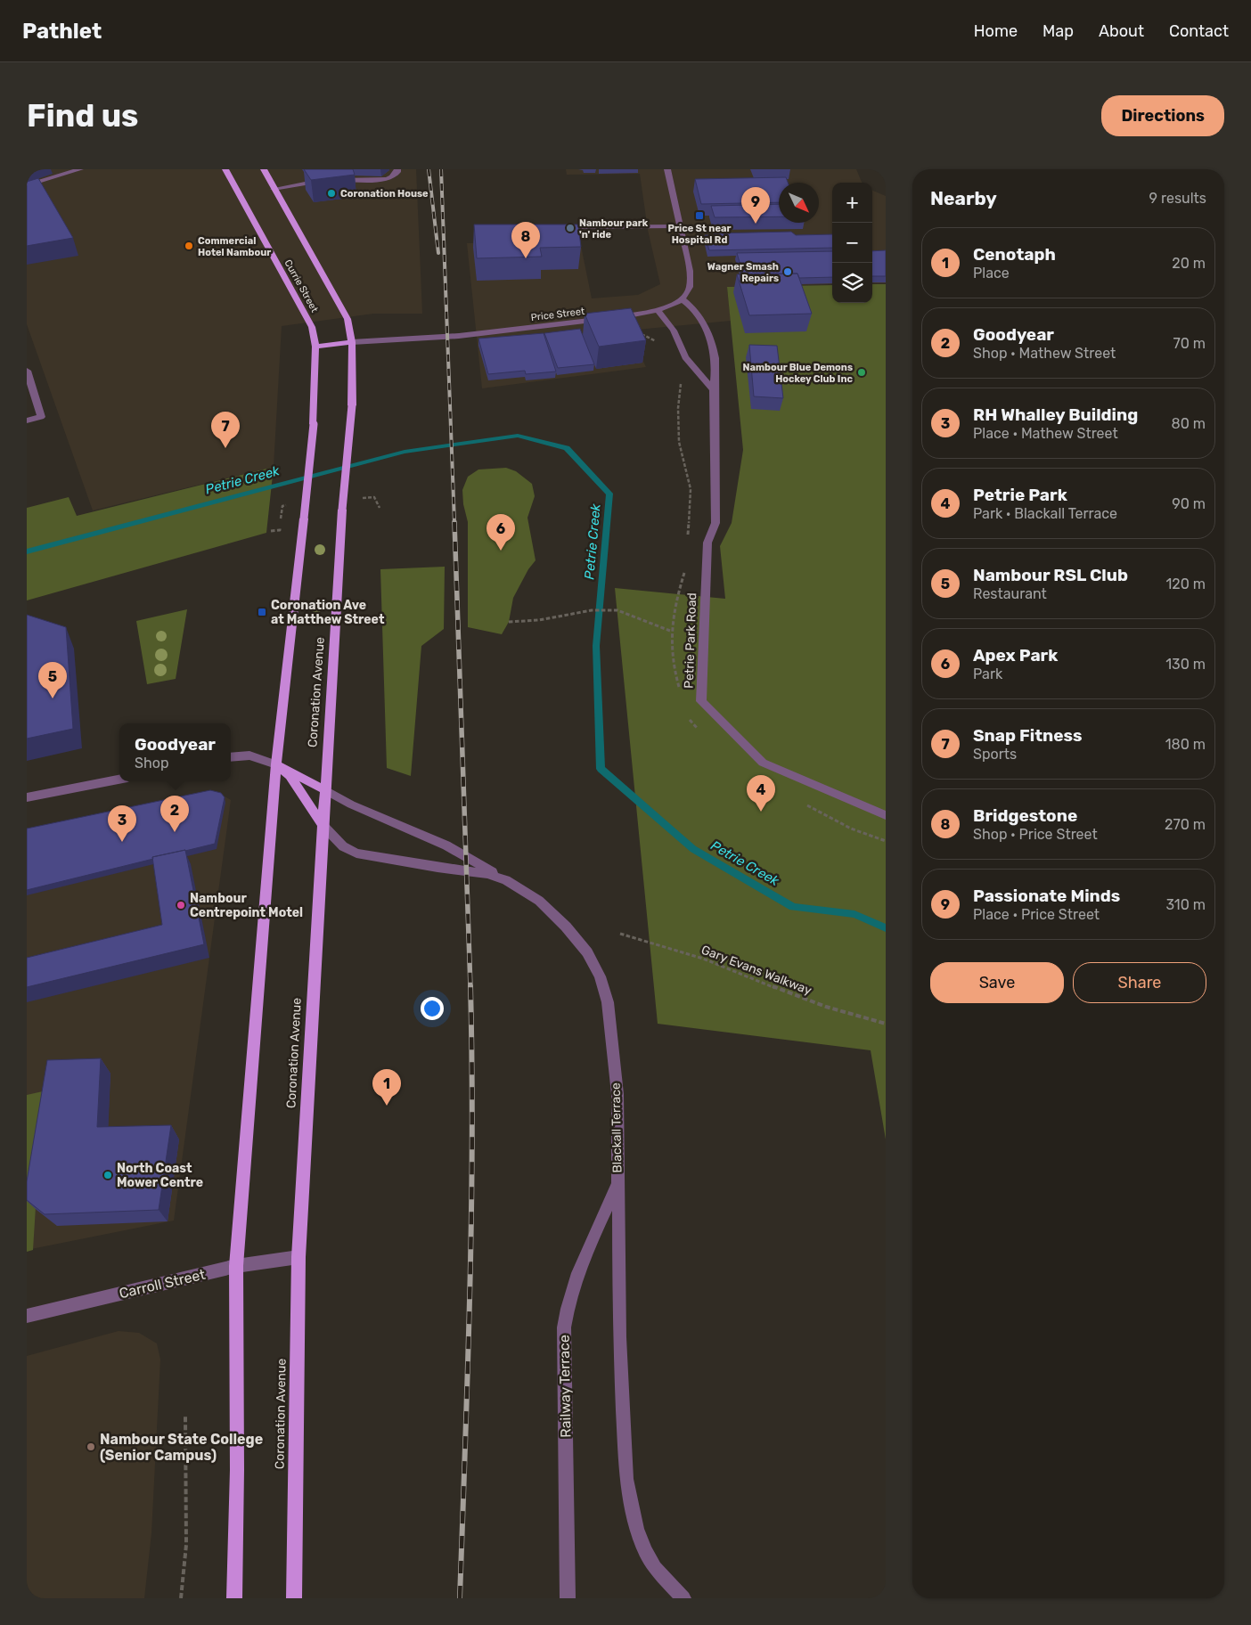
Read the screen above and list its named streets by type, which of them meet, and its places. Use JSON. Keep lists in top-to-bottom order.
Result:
{
  "streets": {
    "main road": ["Currie Street", "Coronation Avenue"],
    "street": [
      "Price Street",
      "Petrie Park Road",
      "Blackall Terrace",
      "Carroll Street",
      "Railway Terrace"
    ],
    "path": ["Gary Evans Walkway"]
  },
  "crossings": [
    ["Currie Street", "Price Street"],
    ["Currie Street", "Coronation Avenue"],
    ["Price Street", "Petrie Park Road"],
    ["Coronation Avenue", "Blackall Terrace"],
    ["Coronation Avenue", "Carroll Street"],
    ["Blackall Terrace", "Railway Terrace"]
  ],
  "water": ["Petrie Creek"],
  "places": {
    "other": [
      "Coronation House",
      "Nambour park 'n' ride",
      "Commercial Hotel Nambour",
      "Wagner Smash Repairs",
      "Nambour Blue Demons Hockey Club Inc",
      "Nambour Centrepoint Motel",
      "North Coast Mower Centre",
      "Nambour State College (Senior Campus)"
    ],
    "transit": ["Price St near Hospital Rd", "Coronation Ave at Matthew Street"]
  },
  "north": "bottom right",
  "page": {
    "header": "Pathlet",
    "nav": [
      "Home",
      "Map",
      "About",
      "Contact"
    ],
    "buttons": [
      "Directions",
      ["Save", "Share"]
    ],
    "title": "Find us",
    "heading": ["Nearby", "9 results"],
    "map_buttons": ["+", "−"],
    "pins": [
      "9",
      "8",
      "7",
      "6",
      "5",
      "4",
      "2",
      "3",
      "1"
    ],
    "list": [
      {
        "mark": "1",
        "name": "Cenotaph",
        "note": "Place",
        "value": "20 m"
      },
      {
        "mark": "2",
        "name": "Goodyear",
        "note": "Shop · Mathew Street",
        "value": "70 m"
      },
      {
        "mark": "3",
        "name": "RH Whalley Building",
        "note": "Place · Mathew Street",
        "value": "80 m"
      },
      {
        "mark": "4",
        "name": "Petrie Park",
        "note": "Park · Blackall Terrace",
        "value": "90 m"
      },
      {
        "mark": "5",
        "name": "Nambour RSL Club",
        "note": "Restaurant",
        "value": "120 m"
      },
      {
        "mark": "6",
        "name": "Apex Park",
        "note": "Park",
        "value": "130 m"
      },
      {
        "mark": "7",
        "name": "Snap Fitness",
        "note": "Sports",
        "value": "180 m"
      },
      {
        "mark": "8",
        "name": "Bridgestone",
        "note": "Shop · Price Street",
        "value": "270 m"
      },
      {
        "mark": "9",
        "name": "Passionate Minds",
        "note": "Place · Price Street",
        "value": "310 m"
      }
    ],
    "popup": ["Goodyear", "Shop"]
  }
}
